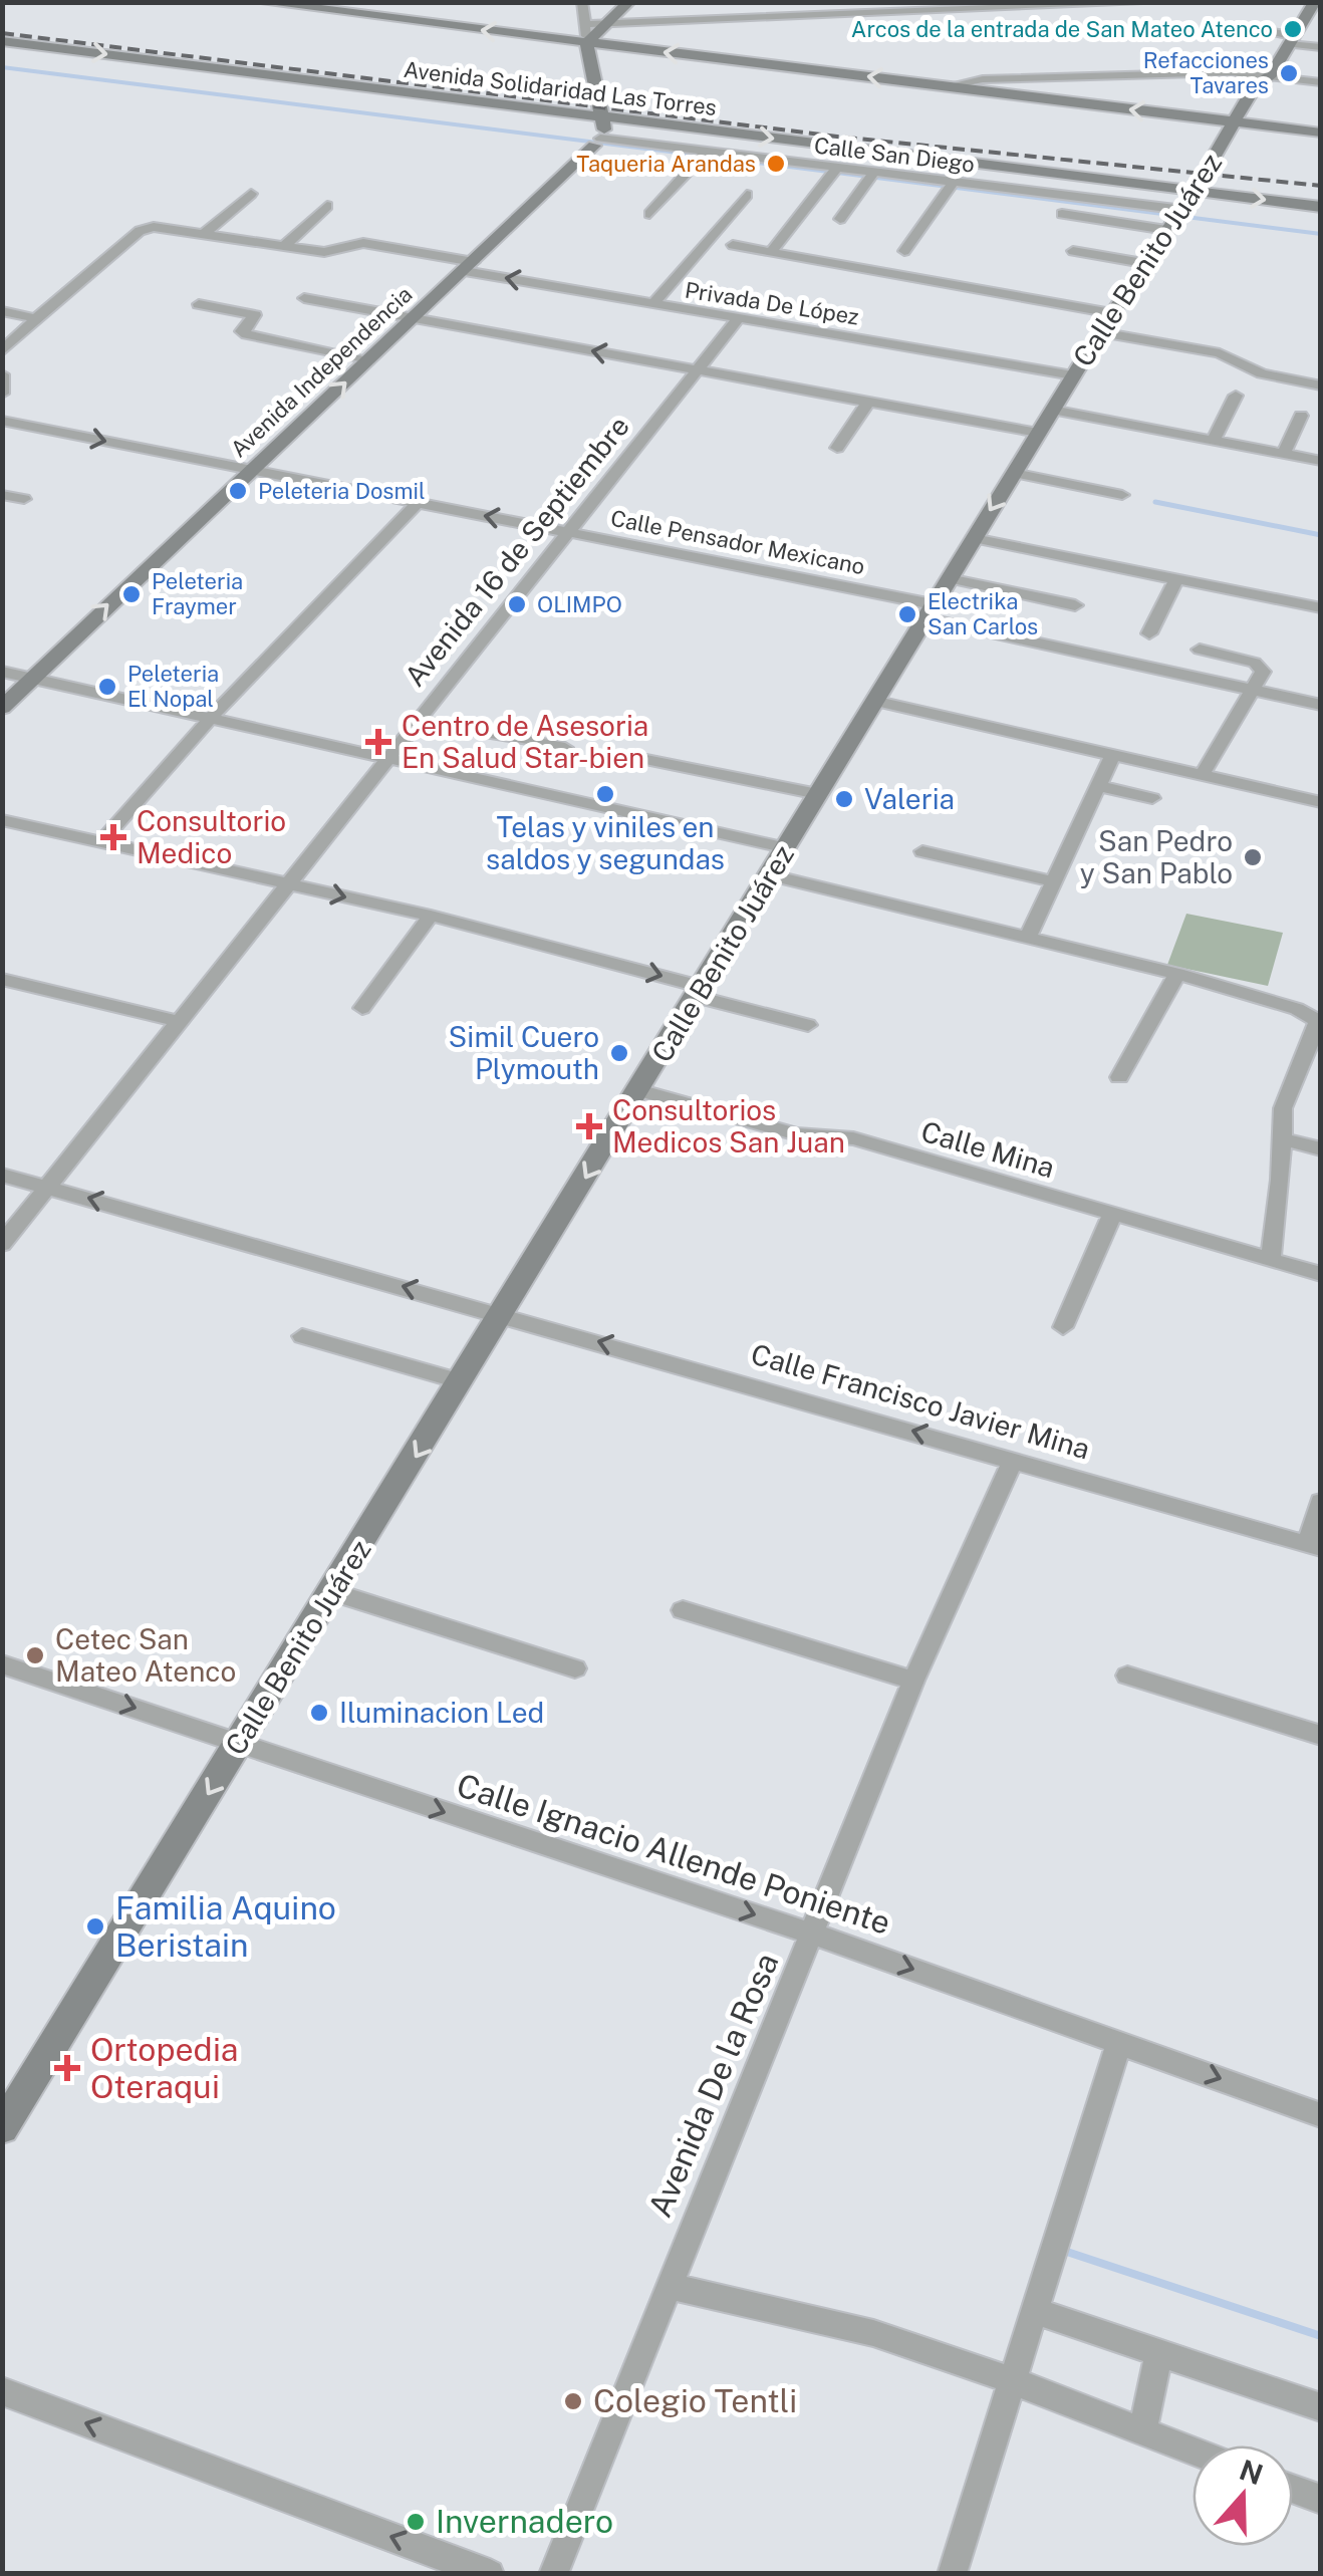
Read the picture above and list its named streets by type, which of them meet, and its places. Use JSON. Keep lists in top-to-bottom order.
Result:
{
  "streets": {
    "main road": ["Avenida Solidaridad Las Torres", "Calle Benito Juárez", "Avenida Independencia"],
    "street": [
      "Calle San Diego",
      "Privada De López",
      "Calle Pensador Mexicano",
      "Avenida 16 de Septiembre",
      "Calle Mina",
      "Calle Francisco Javier Mina",
      "Calle Ignacio Allende Poniente",
      "Avenida De la Rosa"
    ]
  },
  "crossings": [
    ["Avenida Solidaridad Las Torres", "Calle Benito Juárez"],
    ["Calle San Diego", "Calle Benito Juárez"],
    ["Calle San Diego", "Avenida Independencia"],
    ["Calle Benito Juárez", "Privada De López"],
    ["Calle Benito Juárez", "Calle Pensador Mexicano"],
    ["Calle Benito Juárez", "Calle Mina"],
    ["Calle Benito Juárez", "Calle Francisco Javier Mina"],
    ["Calle Benito Juárez", "Calle Ignacio Allende Poniente"],
    ["Privada De López", "Avenida Independencia"],
    ["Privada De López", "Avenida 16 de Septiembre"],
    ["Avenida Independencia", "Calle Pensador Mexicano"],
    ["Calle Pensador Mexicano", "Avenida 16 de Septiembre"],
    ["Avenida 16 de Septiembre", "Calle Francisco Javier Mina"],
    ["Calle Francisco Javier Mina", "Avenida De la Rosa"],
    ["Calle Ignacio Allende Poniente", "Avenida De la Rosa"]
  ],
  "one_way": [
    "Calle Benito Juárez",
    "Avenida Independencia",
    "Calle Francisco Javier Mina",
    "Calle Ignacio Allende Poniente"
  ],
  "places": {
    "other": [
      "Arcos de la entrada de San Mateo Atenco",
      "Refacciones Tavares",
      "Taqueria Arandas",
      "Peleteria Dosmil",
      "Peleteria Fraymer",
      "OLIMPO",
      "Electrika San Carlos",
      "Peleteria El Nopal",
      "Telas y viniles en saldos y segundas",
      "Valeria",
      "San Pedro y San Pablo",
      "Simil Cuero Plymouth",
      "Cetec San Mateo Atenco",
      "Iluminacion Led",
      "Familia Aquino Beristain",
      "Colegio Tentli",
      "Invernadero"
    ],
    "health": [
      "Centro de Asesoria En Salud Star-bien",
      "Consultorio Medico",
      "Consultorios Medicos San Juan",
      "Ortopedia Oteraqui"
    ]
  },
  "north": "top"
}
